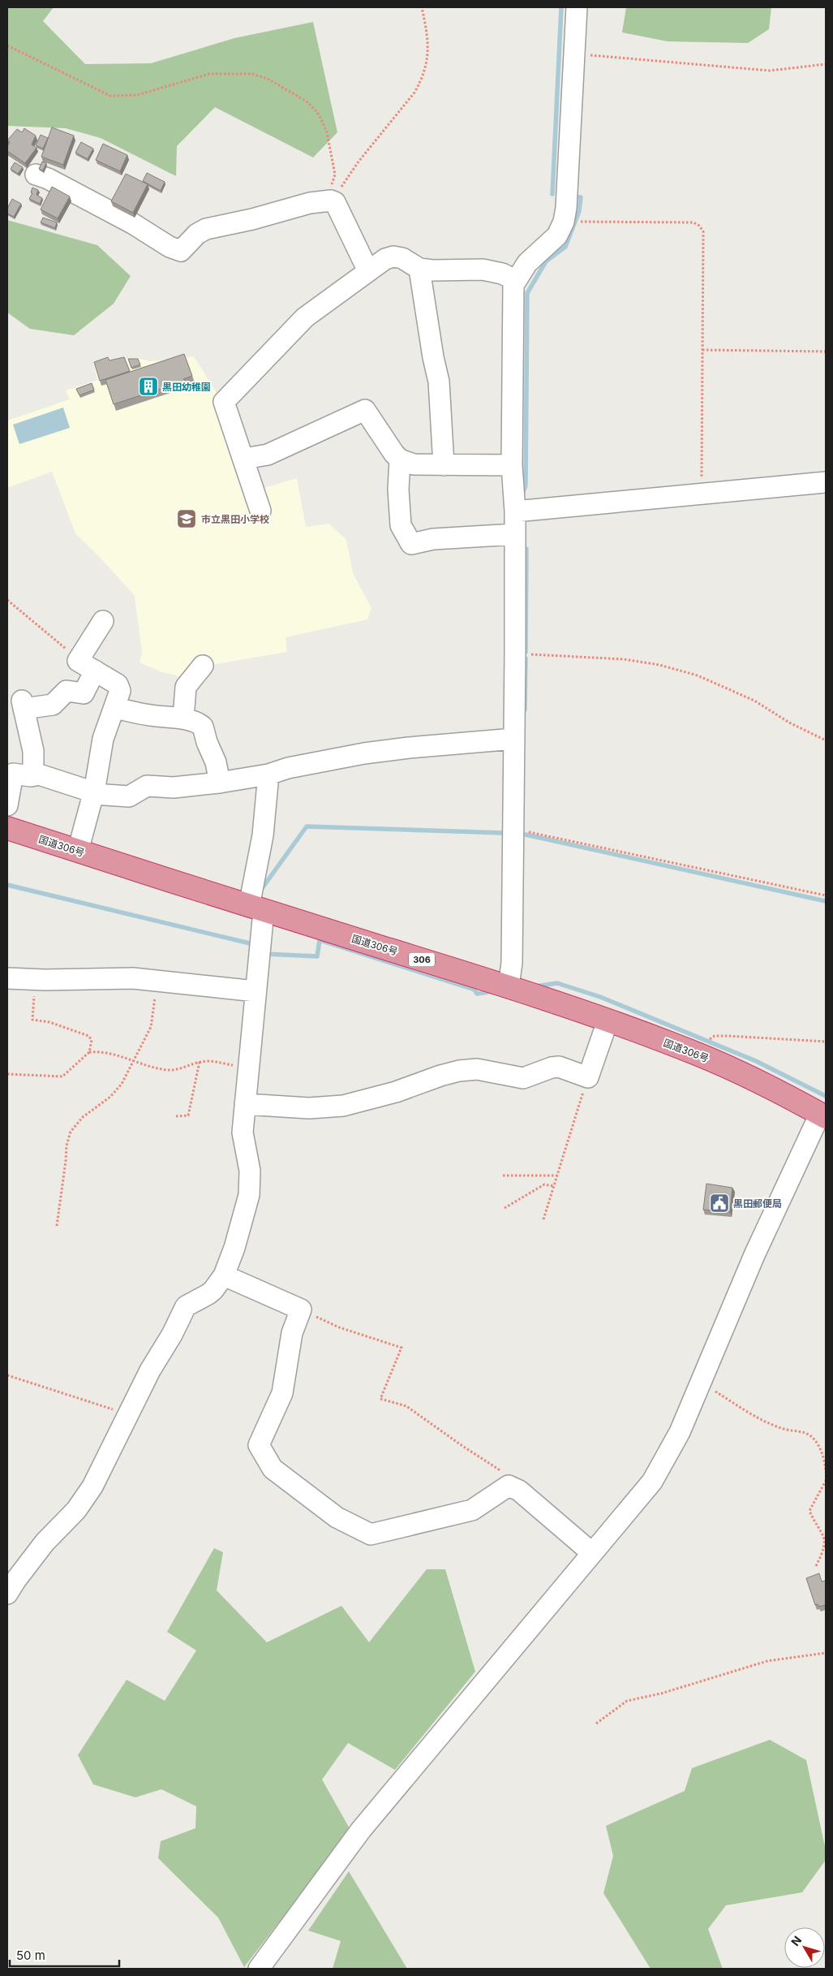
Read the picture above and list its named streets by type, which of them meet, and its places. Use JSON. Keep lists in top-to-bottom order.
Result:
{
  "streets": {
    "highway": ["国道306号", "306"]
  },
  "places": {
    "building": ["黒田幼稚園"],
    "school or university": ["市立黒田小学校"],
    "public building": ["黒田郵便局"]
  },
  "scale_bar": "50 m",
  "north": "top left"
}
